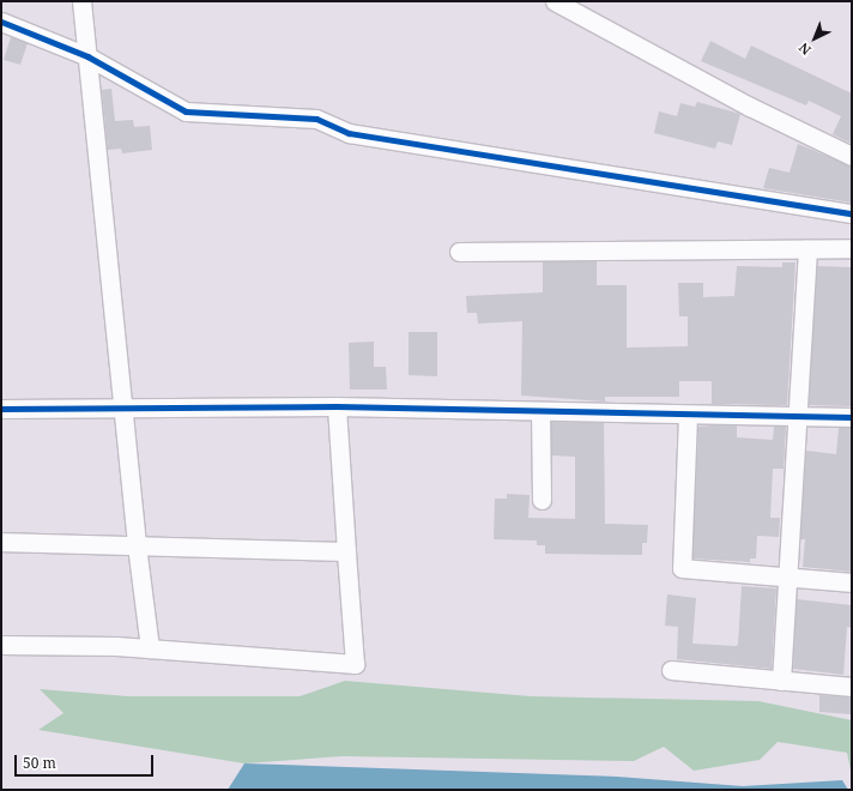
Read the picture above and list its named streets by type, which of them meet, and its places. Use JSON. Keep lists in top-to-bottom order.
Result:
{
  "scale_bar": "50 m",
  "north": "bottom left"
}
